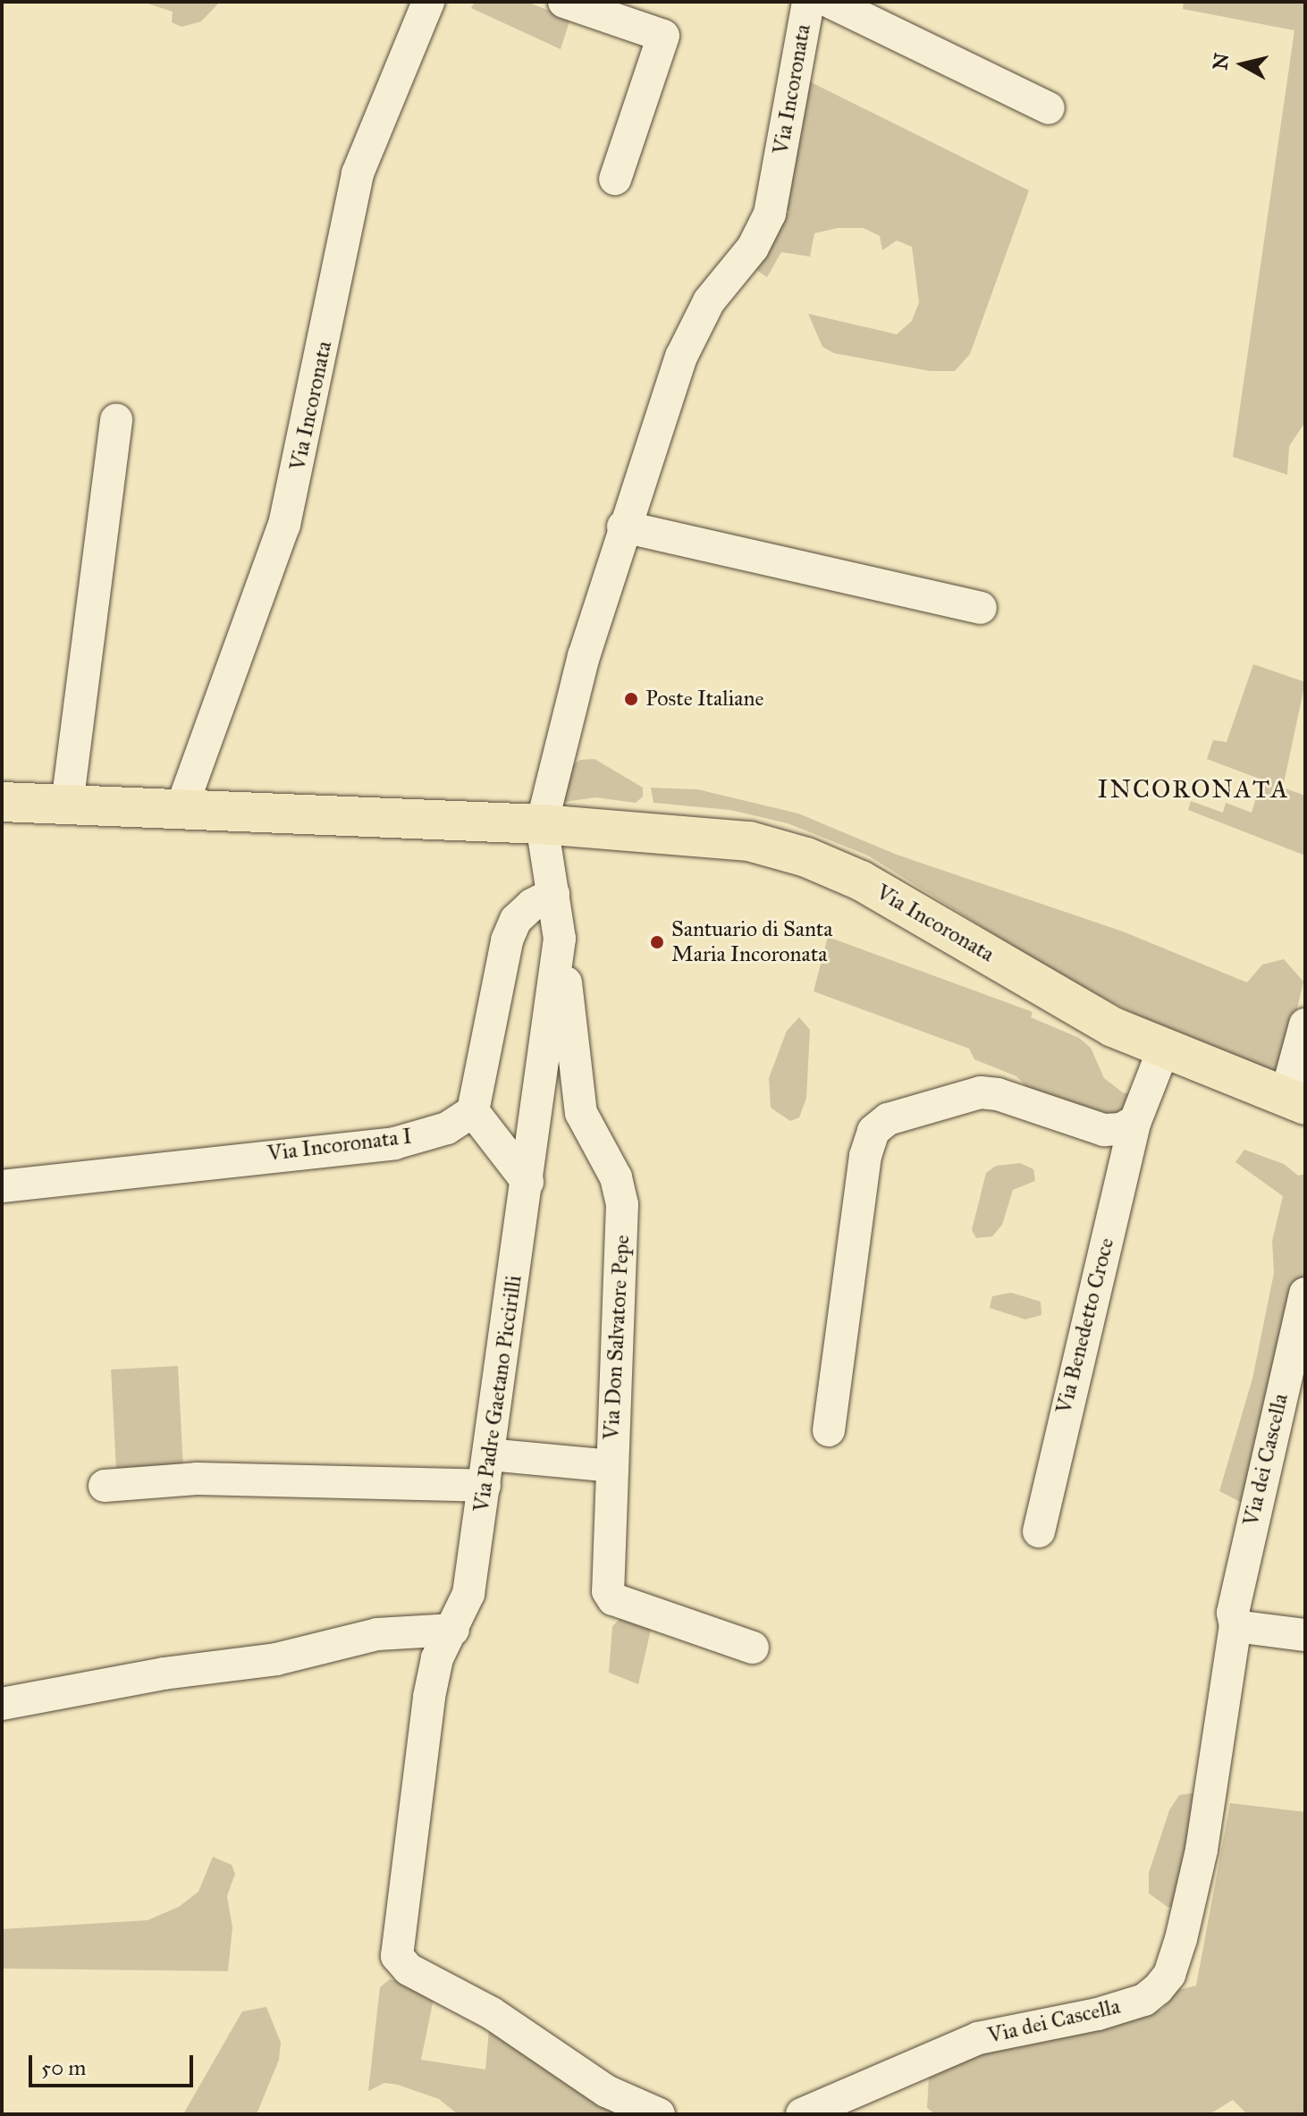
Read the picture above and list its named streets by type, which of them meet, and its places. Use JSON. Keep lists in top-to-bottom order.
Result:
{
  "streets": {
    "main road": ["Via Incoronata"],
    "street": [
      "Via Incoronata I",
      "Via Benedetto Croce",
      "Via Don Salvatore Pepe",
      "Via Padre Gaetano Piccirilli",
      "Via dei Cascella"
    ]
  },
  "crossings": [
    ["Via Incoronata", "Via Benedetto Croce"],
    ["Via Incoronata", "Via Padre Gaetano Piccirilli"],
    ["Via Don Salvatore Pepe", "Via Padre Gaetano Piccirilli"]
  ],
  "districts": ["INCORONATA"],
  "places": ["Poste Italiane", "Santuario di Santa Maria Incoronata"],
  "scale_bar": "50 m",
  "north": "left"
}
